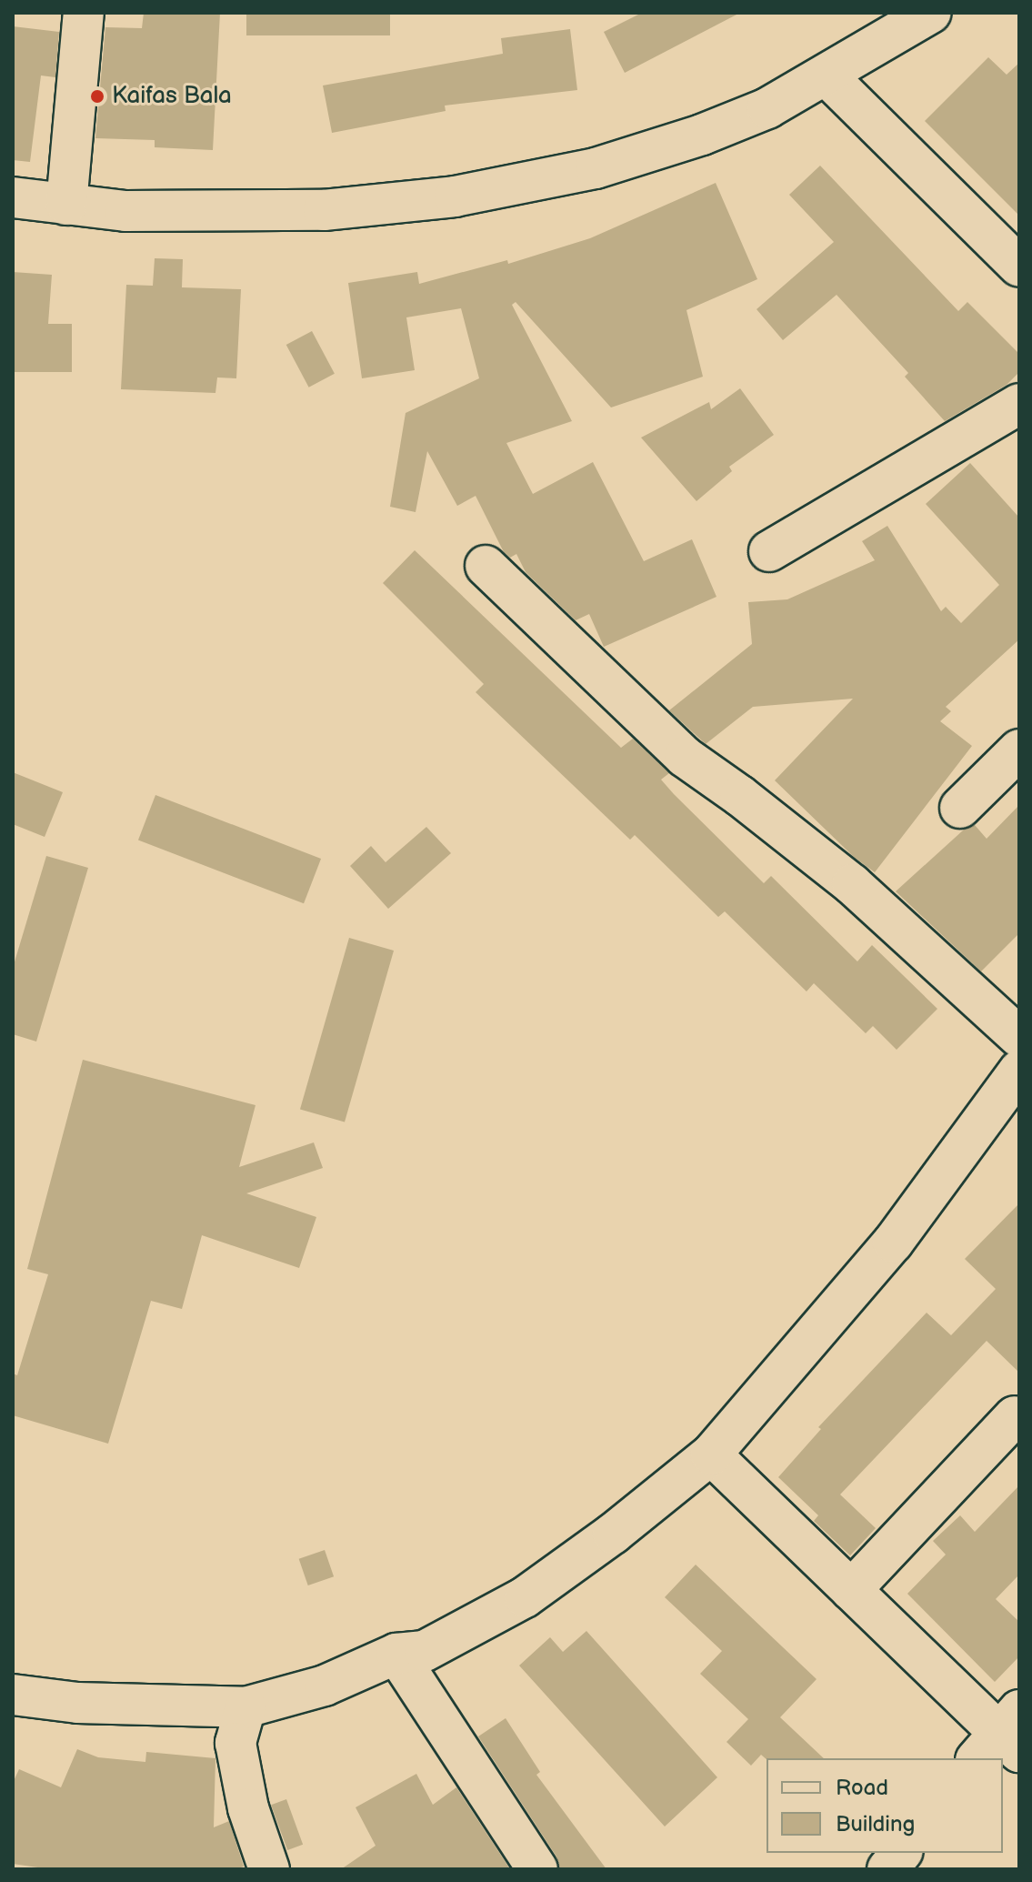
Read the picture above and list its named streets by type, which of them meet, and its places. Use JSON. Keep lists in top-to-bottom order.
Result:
{
  "places": ["Kaifas Bala"],
  "legend": ["Road", "Building"]
}
